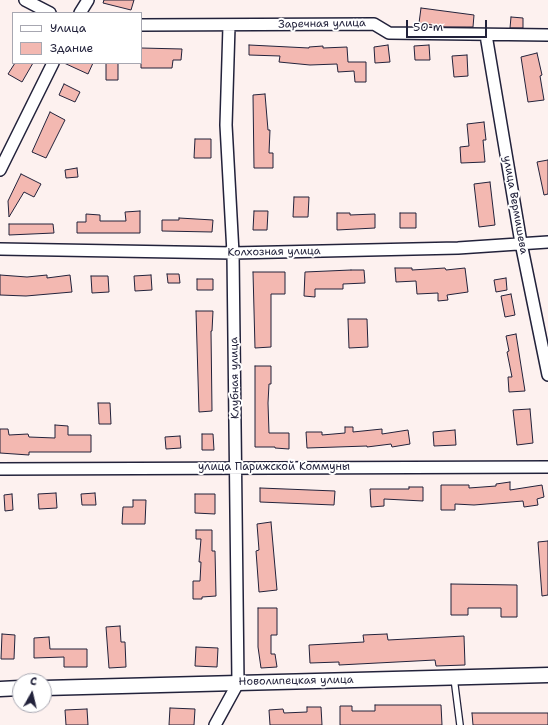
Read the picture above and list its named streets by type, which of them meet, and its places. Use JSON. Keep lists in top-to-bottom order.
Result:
{
  "streets": {
    "street": [
      "Заречная улица",
      "улица Вермишева",
      "Колхозная улица",
      "Клубная улица",
      "улица Парижской Коммуны",
      "Новолипецкая улица"
    ]
  },
  "crossings": [
    ["Заречная улица", "улица Вермишева"],
    ["Заречная улица", "Клубная улица"],
    ["улица Вермишева", "Колхозная улица"],
    ["Колхозная улица", "Клубная улица"],
    ["Клубная улица", "улица Парижской Коммуны"],
    ["Клубная улица", "Новолипецкая улица"]
  ],
  "legend": ["Улица", "Здание"],
  "scale_bar": "50 m",
  "north": "top"
}
